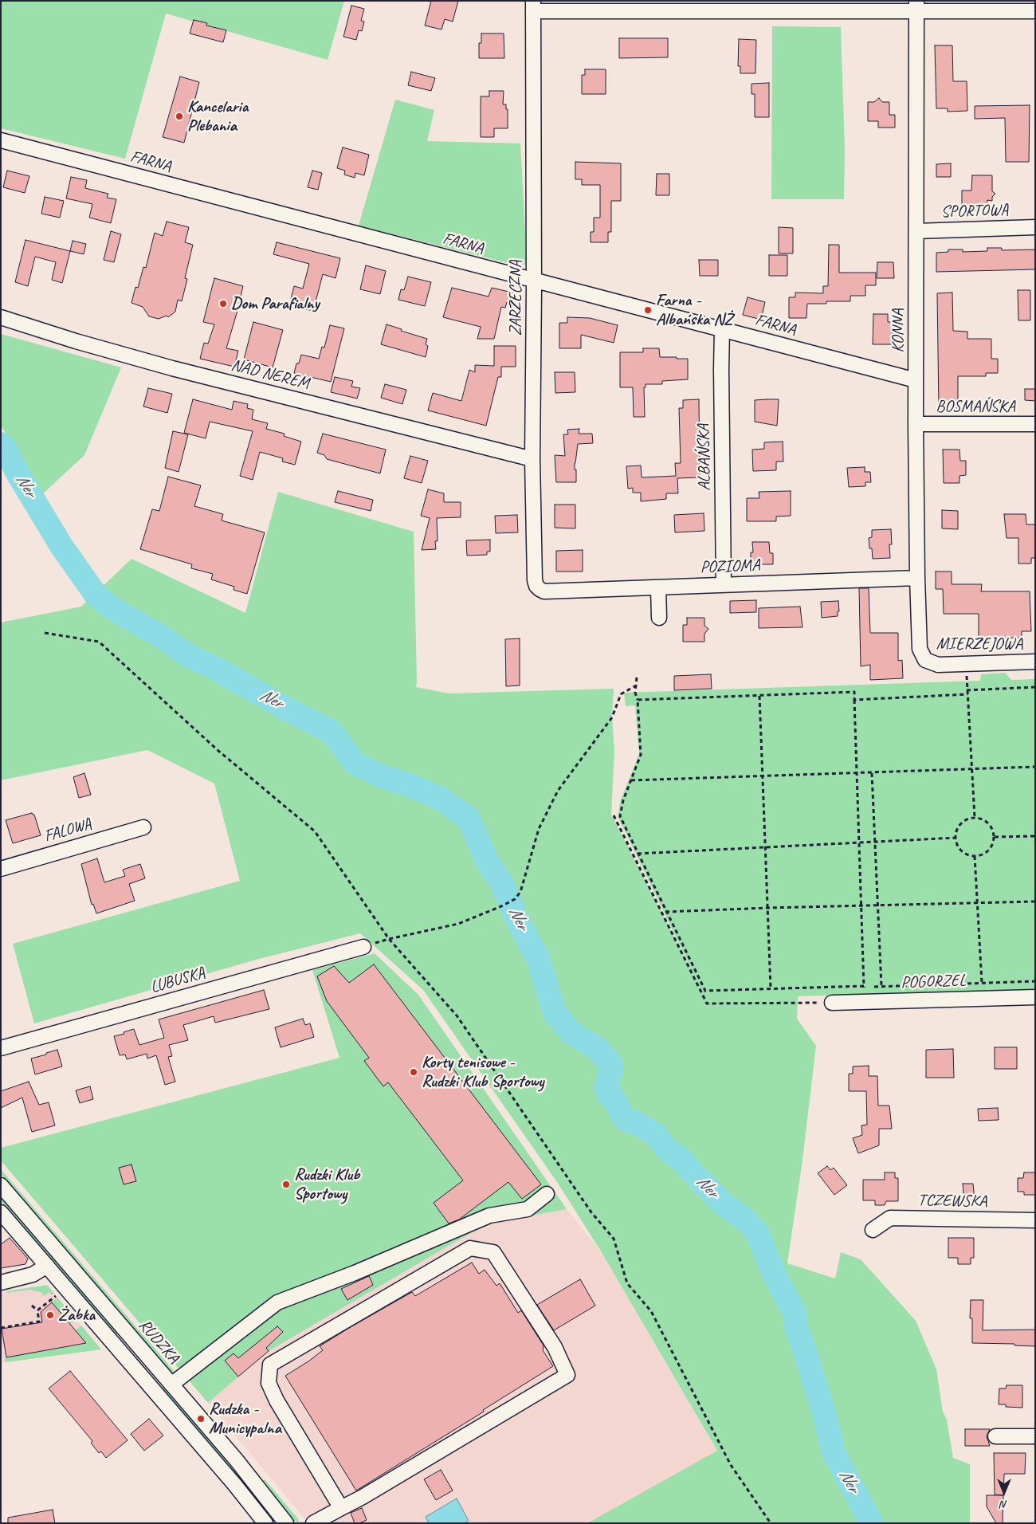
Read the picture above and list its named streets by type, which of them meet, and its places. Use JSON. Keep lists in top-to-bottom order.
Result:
{
  "streets": {
    "street": [
      "FARNA",
      "SPORTOWA",
      "ZARZECZNA",
      "KONNA",
      "NAD NEREM",
      "BOSMAŃSKA",
      "ALBAŃSKA",
      "POZIOMA",
      "MIERZEJOWA",
      "FALOWA",
      "LUBUSKA",
      "POGORZEL",
      "TCZEWSKA",
      "RUDZKA"
    ]
  },
  "crossings": [
    ["FARNA", "ZARZECZNA"],
    ["FARNA", "KONNA"],
    ["FARNA", "ALBAŃSKA"],
    ["SPORTOWA", "KONNA"],
    ["ZARZECZNA", "NAD NEREM"],
    ["ZARZECZNA", "POZIOMA"],
    ["KONNA", "BOSMAŃSKA"],
    ["KONNA", "POZIOMA"],
    ["KONNA", "MIERZEJOWA"],
    ["ALBAŃSKA", "POZIOMA"]
  ],
  "water": ["Ner"],
  "places": [
    "Kancelaria Plebania",
    "Dom Parafialny",
    "Farna - Albańska NŻ",
    "Korty tenisowe - Rudzki Klub Sportowy",
    "Rudzki Klub Sportowy",
    "Żabka",
    "Rudzka - Municypalna"
  ],
  "north": "bottom"
}
